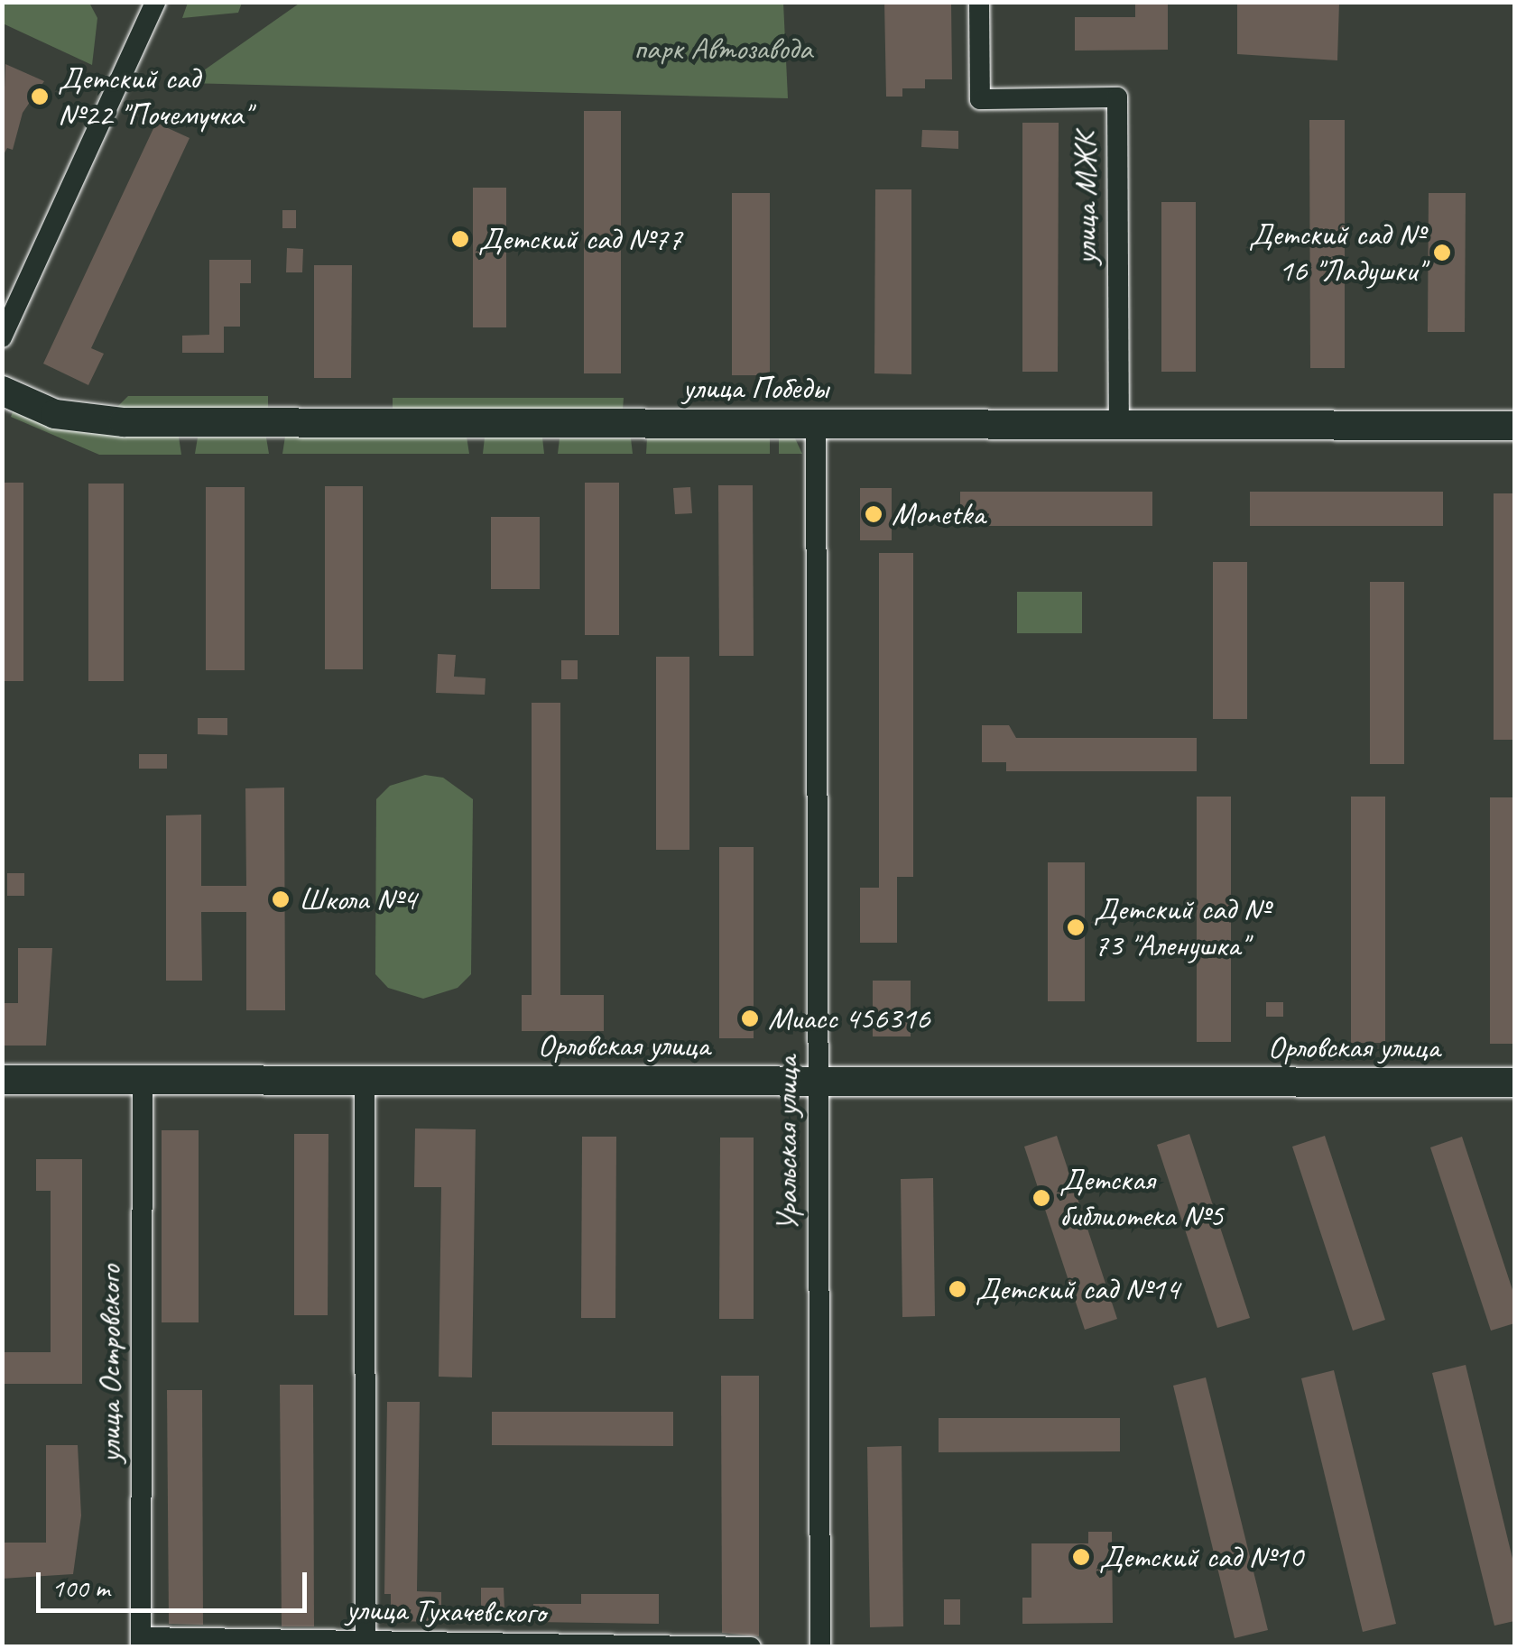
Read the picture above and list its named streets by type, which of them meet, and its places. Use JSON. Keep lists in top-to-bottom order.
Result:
{
  "streets": {
    "street": [
      "улица МЖК",
      "улица Победы",
      "Орловская улица",
      "Уральская улица",
      "улица Островского",
      "улица Тухачевского"
    ]
  },
  "crossings": [
    ["улица МЖК", "улица Победы"],
    ["улица Победы", "Уральская улица"],
    ["Орловская улица", "Уральская улица"],
    ["Орловская улица", "улица Островского"],
    ["улица Островского", "улица Тухачевского"]
  ],
  "parks": ["парк Автозавода"],
  "places": [
    "Детский сад №22 \"Почемучка\"",
    "Детский сад №77",
    "Детский сад № 16 \"Ладушки\"",
    "Monetka",
    "Школа №4",
    "Детский сад № 73 \"Аленушка\"",
    "Миасс 456316",
    "Детская библиотека №5",
    "Детский сад №14",
    "Детский сад №10"
  ],
  "scale_bar": "100 m"
}
